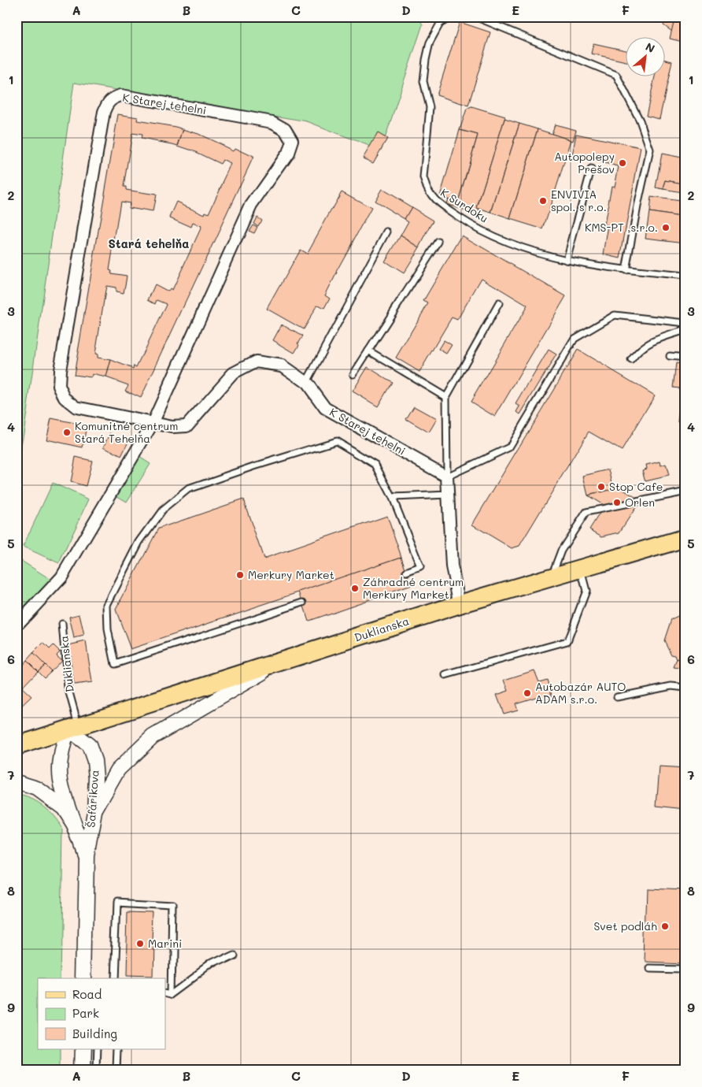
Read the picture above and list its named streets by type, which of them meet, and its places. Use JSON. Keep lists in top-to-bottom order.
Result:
{
  "streets": {
    "main road": ["Duklianska"],
    "street": ["K Starej tehelni", "Šafárikova"],
    "lane": ["K Surdoku"]
  },
  "crossings": [
    ["Duklianska", "Šafárikova"]
  ],
  "districts": ["Stará tehelňa"],
  "places": [
    "Autopolepy Prešov",
    "ENVIVIA spol. s r.o.",
    "KMS-PT ,s.r.o.",
    "Komunitné centrum Stará Tehelňa",
    "Stop Cafe",
    "Orlen",
    "Merkury Market",
    "Záhradné centrum Merkury Market",
    "Autobazár AUTO ADAM s.r.o.",
    "Svet podláh",
    "Marini"
  ],
  "legend": ["Road", "Park", "Building"],
  "north": "top right",
  "grid": {
    "columns": [
      "A",
      "B",
      "C",
      "D",
      "E",
      "F"
    ],
    "rows": [
      "1",
      "2",
      "3",
      "4",
      "5",
      "6",
      "7",
      "8",
      "9"
    ]
  }
}
